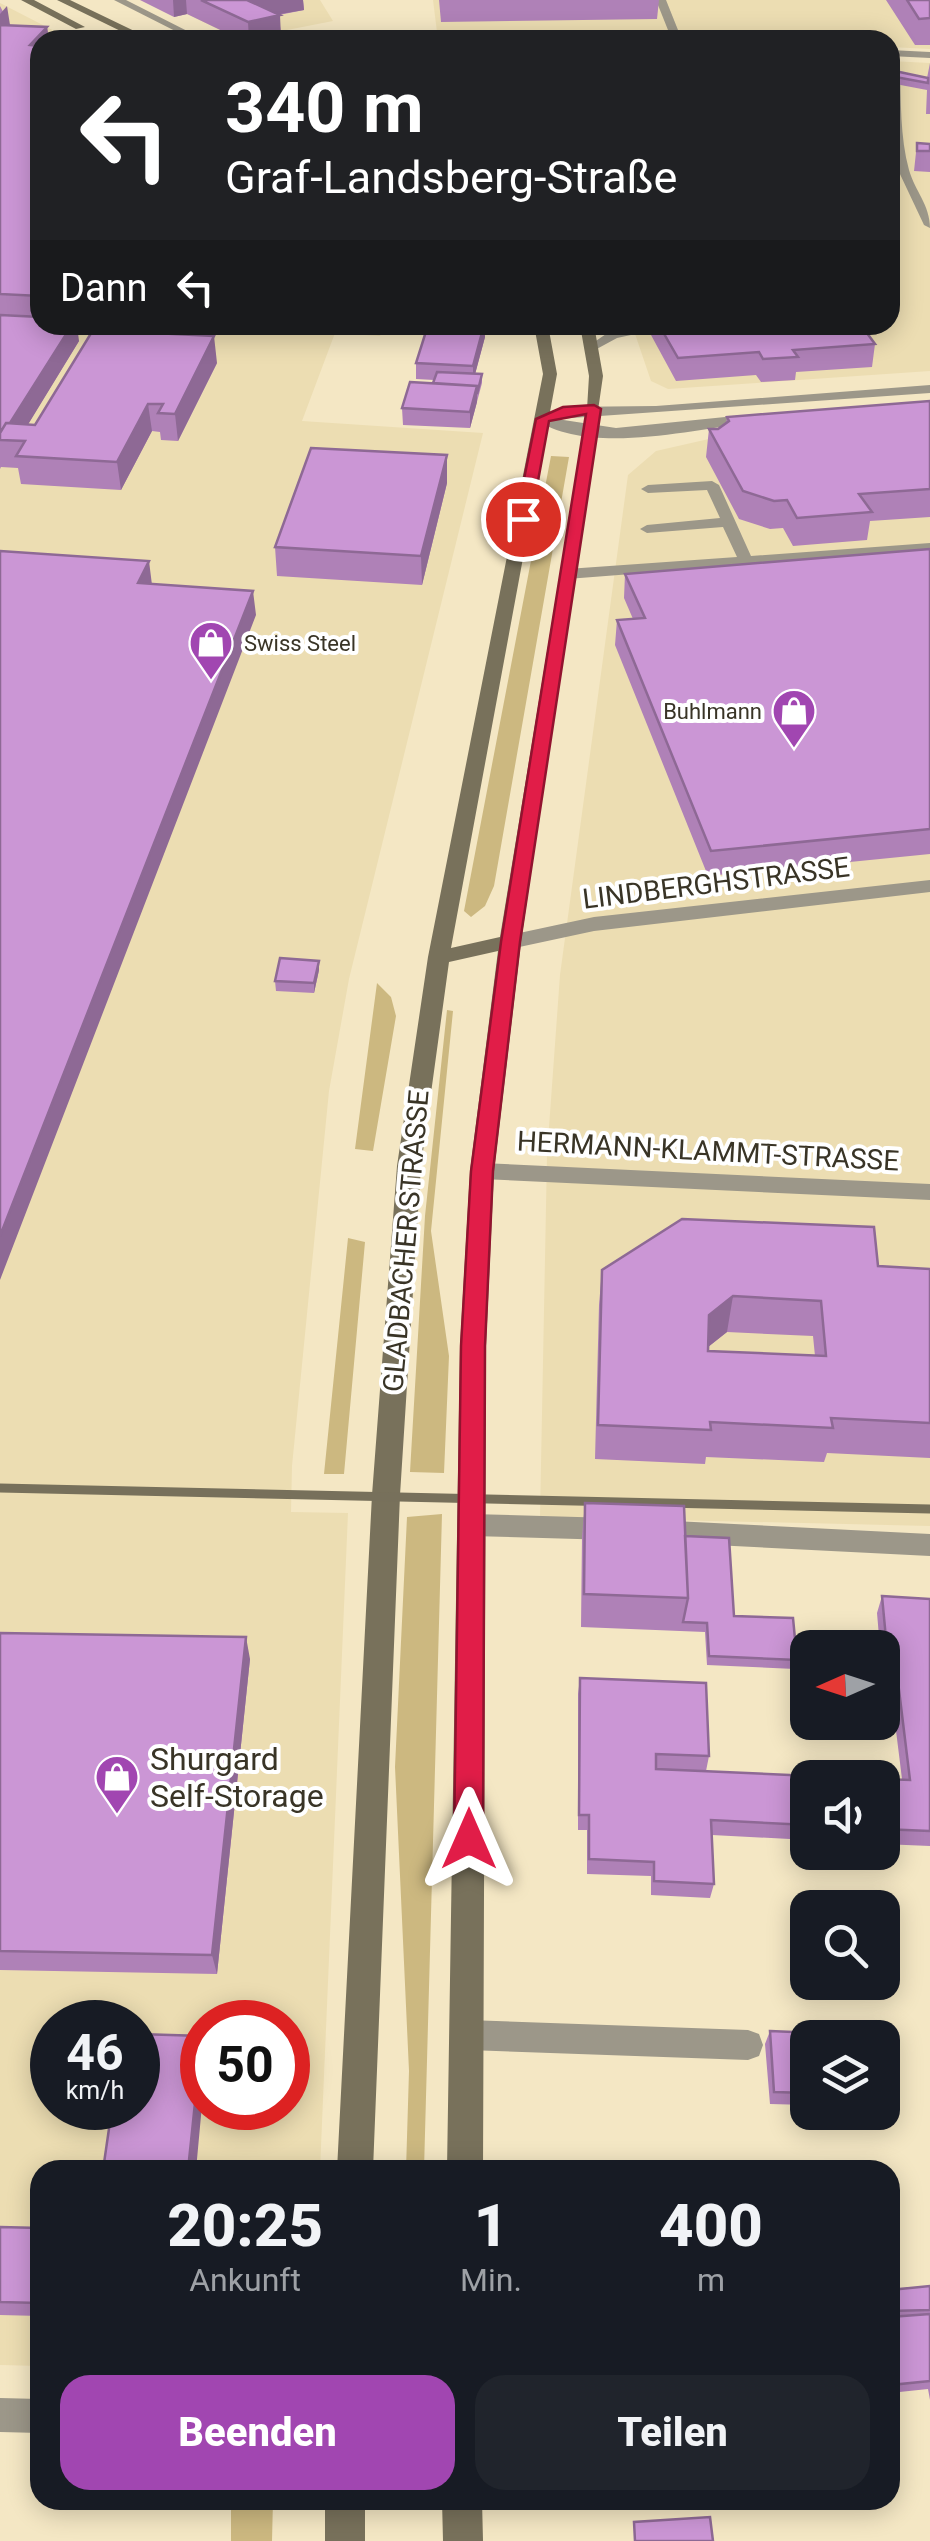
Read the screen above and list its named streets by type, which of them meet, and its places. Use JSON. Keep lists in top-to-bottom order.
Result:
{
  "streets": {
    "main road": ["GLADBACHER STRASSE"],
    "street": ["LINDBERGHSTRASSE"],
    "lane": ["HERMANN-KLAMMT-STRASSE"]
  },
  "places": {
    "shop": ["Swiss Steel", "Buhlmann", "Shurgard Self-Storage"]
  },
  "north": "left",
  "page": {
    "turn": ["340 m", "Graf-Landsberg-Straße"],
    "then": "Dann",
    "speed": "46 km/h",
    "limit": "50",
    "eta": [
      "20:25",
      "Ankunft",
      "1",
      "Min.",
      "400",
      "m"
    ],
    "buttons": ["Beenden", "Teilen"]
  }
}
